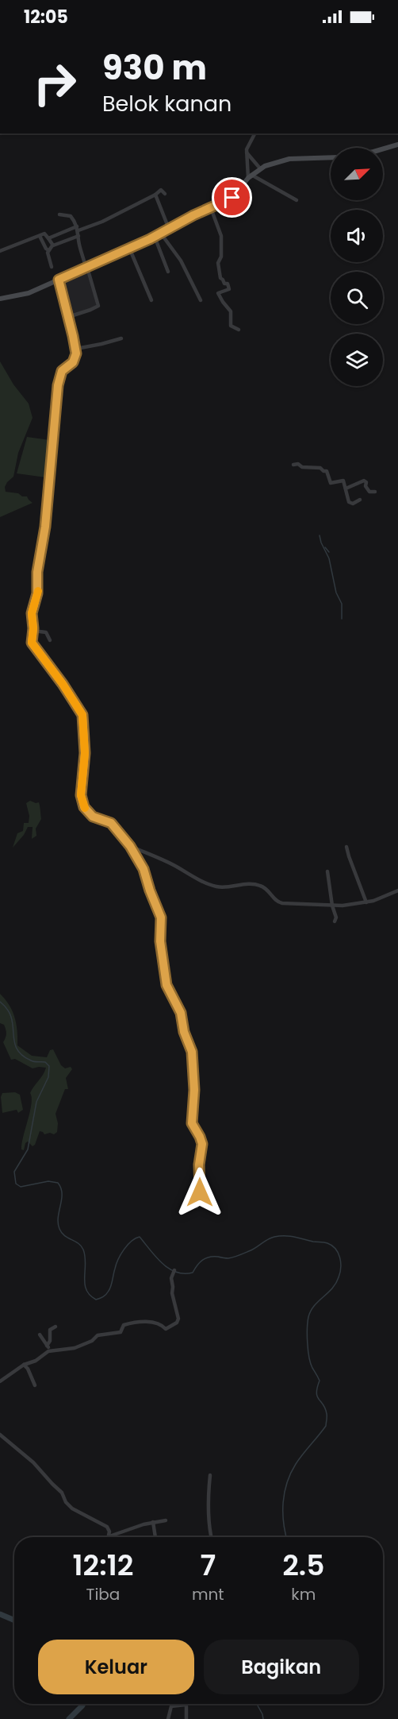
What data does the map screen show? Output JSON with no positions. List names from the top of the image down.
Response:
{
  "north": "top right",
  "page": {
    "status": "12:05",
    "turn": ["930 m", "Belok kanan"],
    "eta": [
      "12:12",
      "Tiba",
      "7",
      "mnt",
      "2.5",
      "km"
    ],
    "buttons": ["Keluar", "Bagikan"]
  }
}
